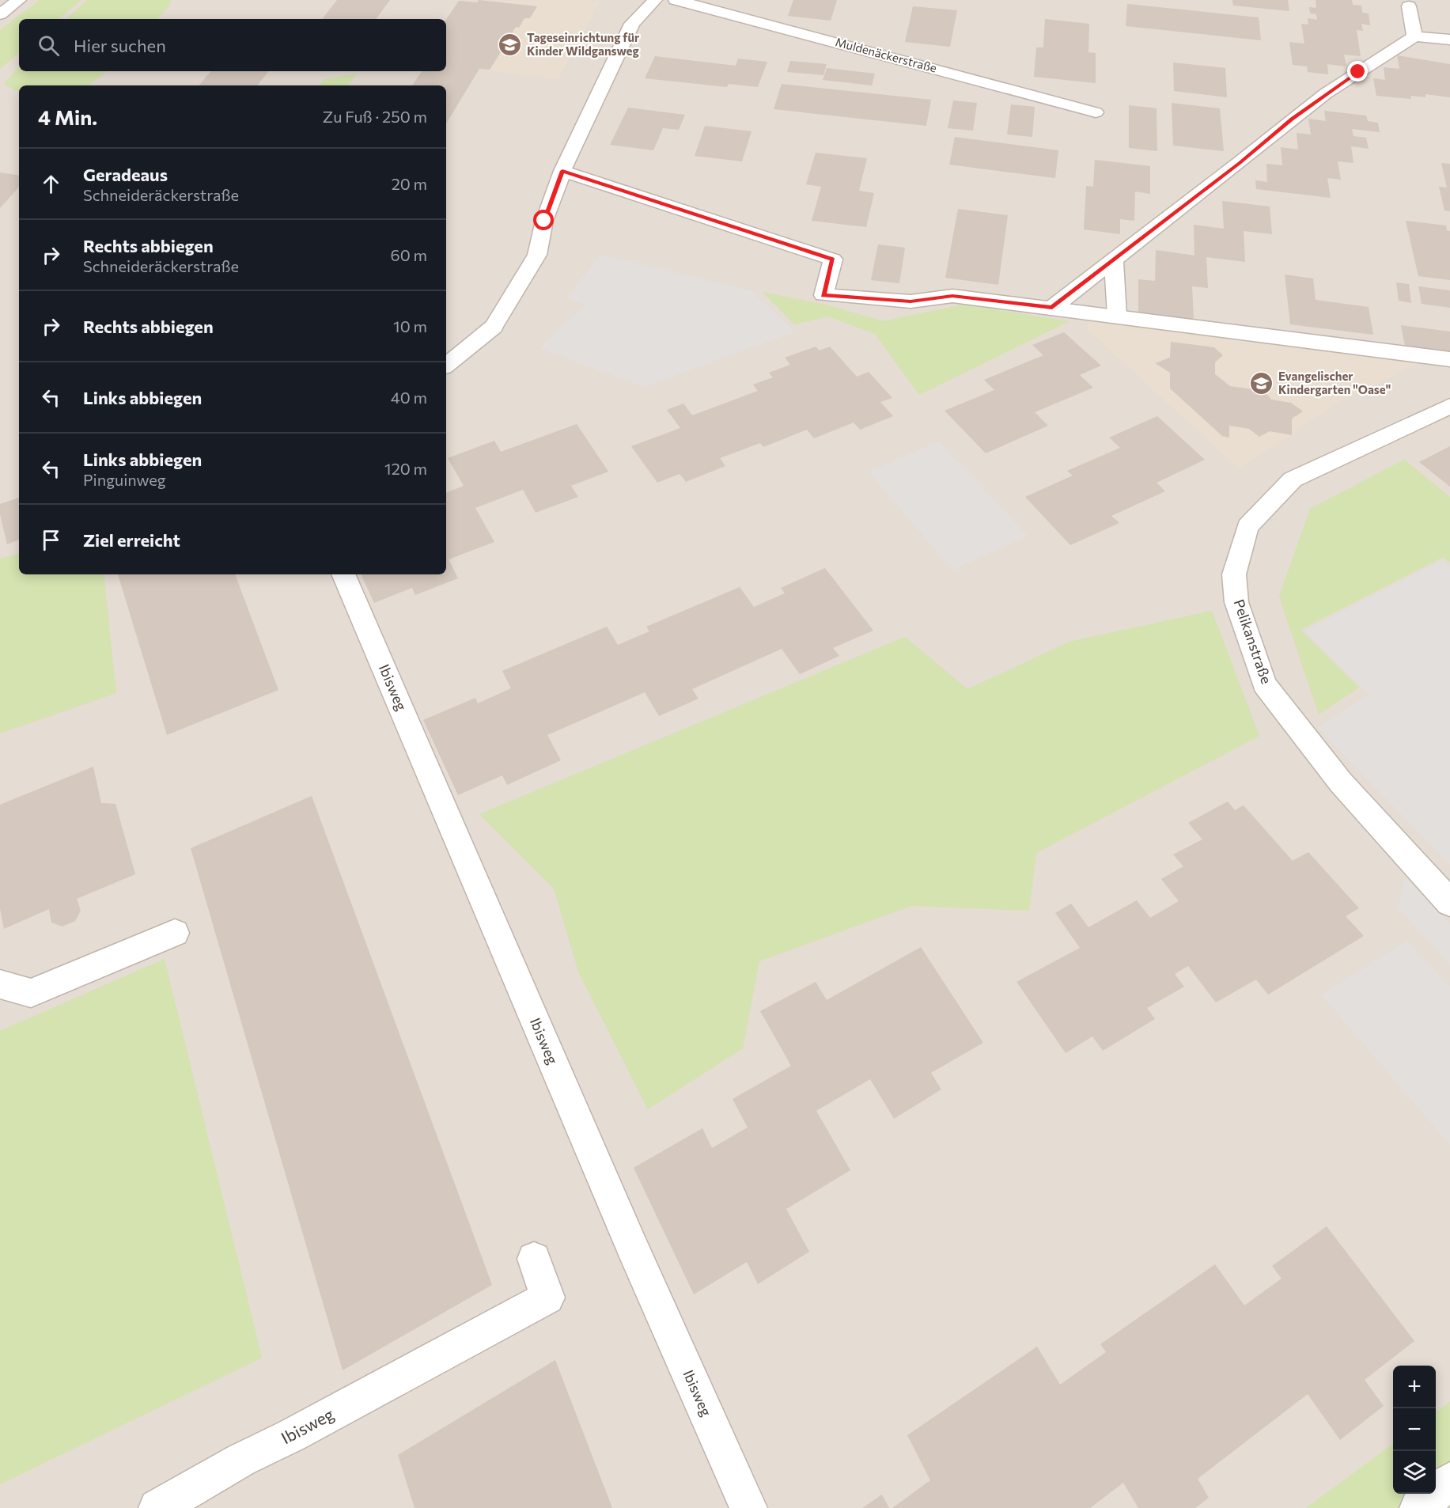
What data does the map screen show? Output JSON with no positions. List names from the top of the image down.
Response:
{
  "streets": {
    "street": ["Muldenäckerstraße", "Pelikanstraße", "Ibisweg"]
  },
  "places": {
    "school or university": ["Tageseinrichtung für Kinder Wildgansweg", "Evangelischer Kindergarten \"Oase\""]
  },
  "page": {
    "search": "Hier suchen",
    "heading": ["4 Min.", "Zu Fuß · 250 m"],
    "list": [
      ["Geradeaus", "Schneideräckerstraße", "20 m"],
      ["Rechts abbiegen", "Schneideräckerstraße", "60 m"],
      ["Rechts abbiegen", "10 m"],
      ["Links abbiegen", "40 m"],
      ["Links abbiegen", "Pinguinweg", "120 m"],
      "Ziel erreicht"
    ],
    "map_buttons": ["+", "−"]
  }
}
